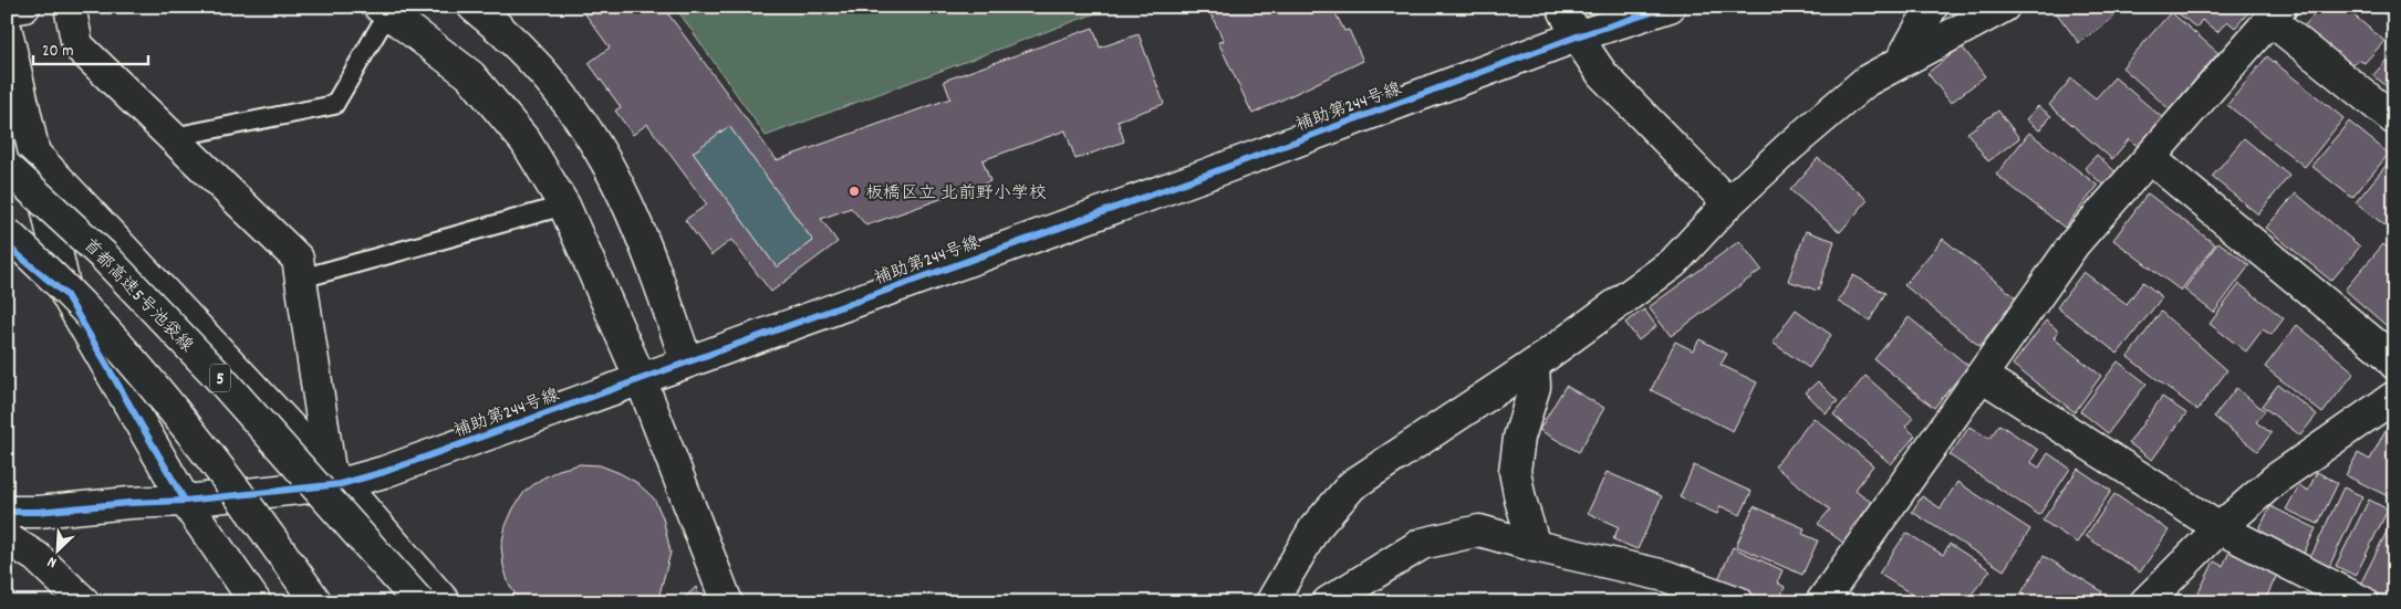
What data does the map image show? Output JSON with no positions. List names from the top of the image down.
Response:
{
  "streets": {
    "main road": ["補助第244号線", "首都高速5号池袋線", "5"]
  },
  "places": ["板橋区立 北前野小学校"],
  "scale_bar": "20 m",
  "north": "bottom left"
}
